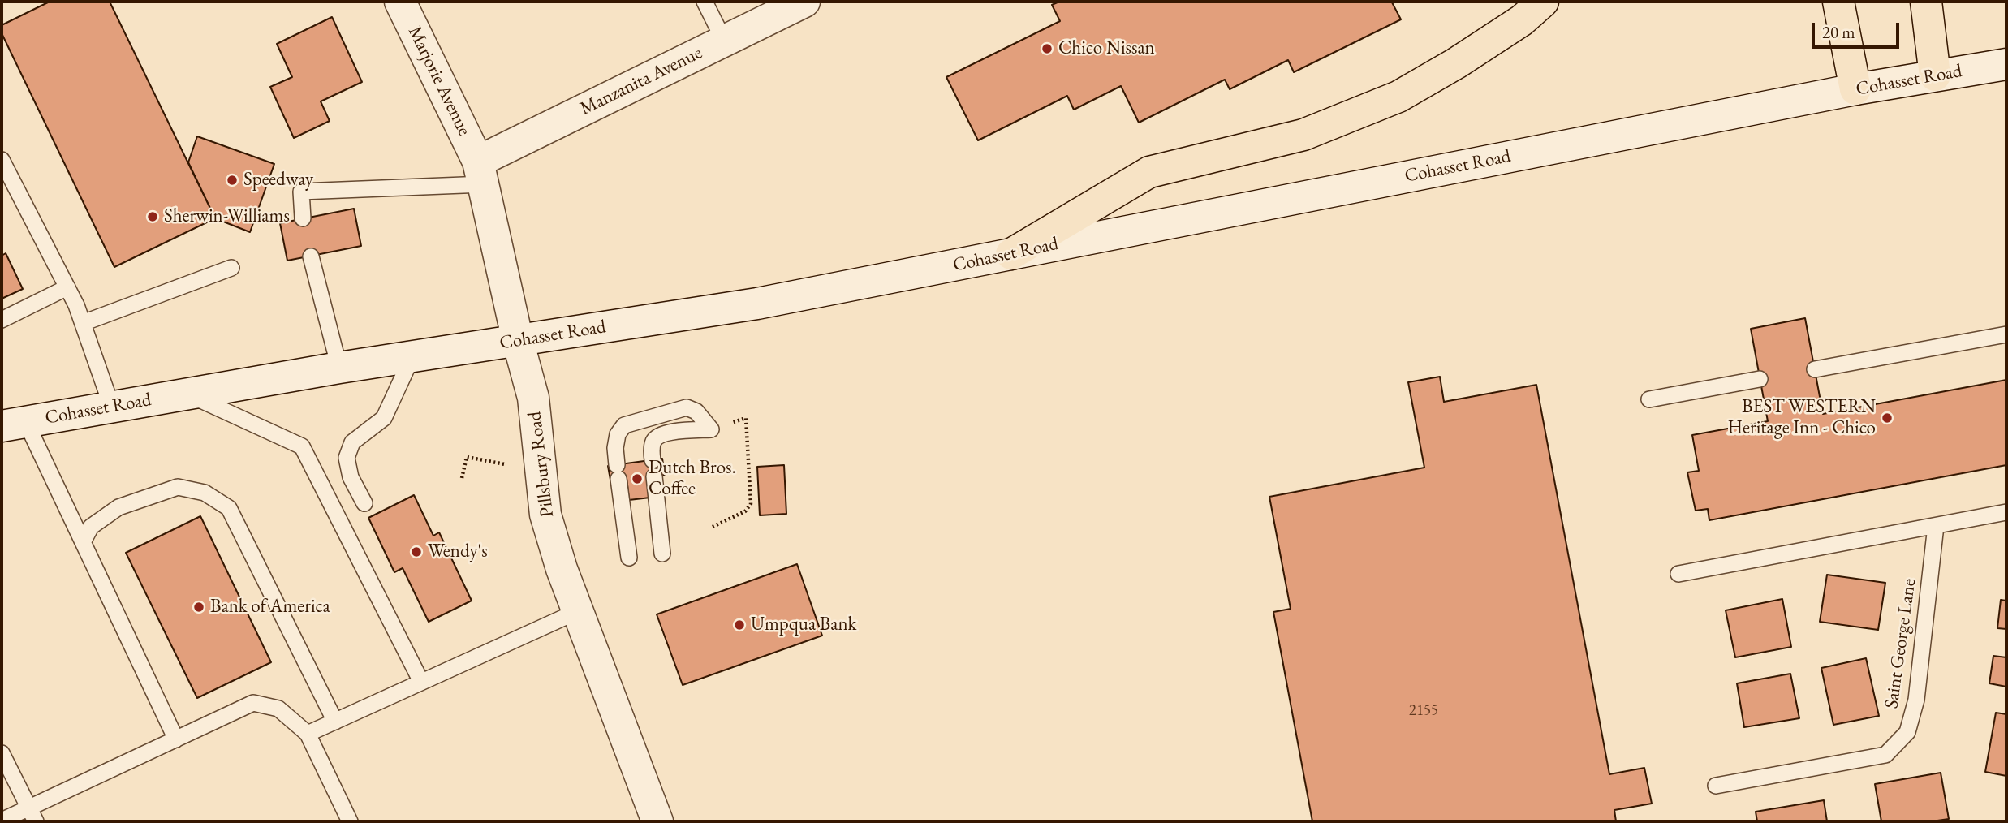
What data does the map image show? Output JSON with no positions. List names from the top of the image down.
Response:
{
  "streets": {
    "main road": [
      "Cohasset Road",
      "Marjorie Avenue",
      "Manzanita Avenue",
      "Pillsbury Road"
    ],
    "lane": ["Saint George Lane"]
  },
  "crossings": [
    ["Cohasset Road", "Pillsbury Road"],
    ["Marjorie Avenue", "Manzanita Avenue"],
    ["Marjorie Avenue", "Pillsbury Road"],
    ["Manzanita Avenue", "Pillsbury Road"]
  ],
  "places": [
    "Chico Nissan",
    "Speedway",
    "Sherwin-Williams",
    "BEST WESTERN Heritage Inn - Chico",
    "Dutch Bros. Coffee",
    "Wendy's",
    "Bank of America",
    "Umpqua Bank"
  ],
  "house_numbers": ["2155"],
  "scale_bar": "20 m"
}
